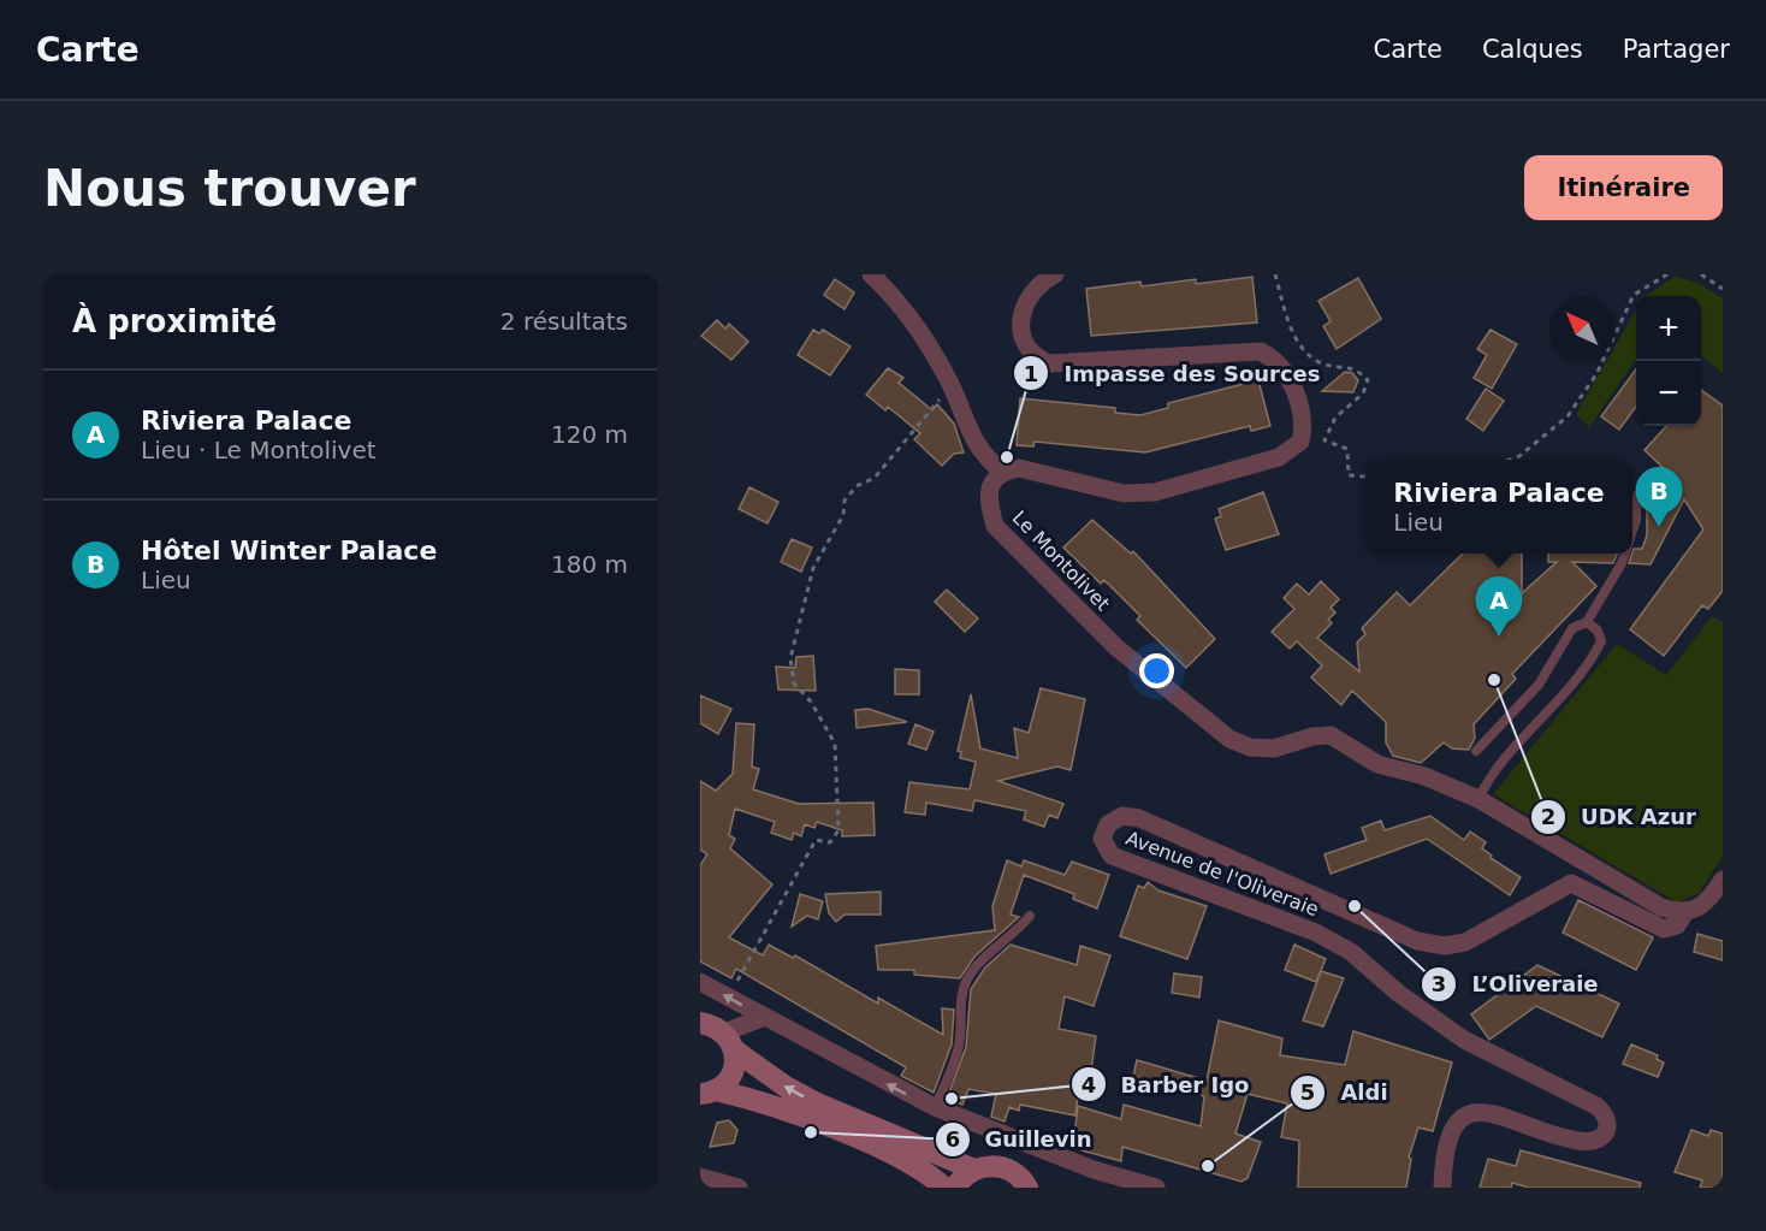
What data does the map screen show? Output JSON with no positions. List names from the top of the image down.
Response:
{
  "streets": {
    "street": ["Le Montolivet", "Avenue de l'Oliveraie"]
  },
  "crossings": [
    ["Le Montolivet", "Avenue de l'Oliveraie"]
  ],
  "places": [
    "Impasse des Sources",
    "UDK Azur",
    "L’Oliveraie",
    "Barber Igo",
    "Guillevin",
    "Aldi"
  ],
  "north": "top left",
  "page": {
    "header": "Carte",
    "nav": ["Carte", "Calques", "Partager"],
    "buttons": "Itinéraire",
    "title": "Nous trouver",
    "heading": ["À proximité", "2 résultats"],
    "map_buttons": ["+", "−"],
    "list": [
      {
        "mark": "A",
        "name": "Riviera Palace",
        "note": "Lieu · Le Montolivet",
        "value": "120 m"
      },
      {
        "mark": "B",
        "name": "Hôtel Winter Palace",
        "note": "Lieu",
        "value": "180 m"
      }
    ],
    "popup": ["Riviera Palace", "Lieu"],
    "pins": ["B", "A"]
  }
}
